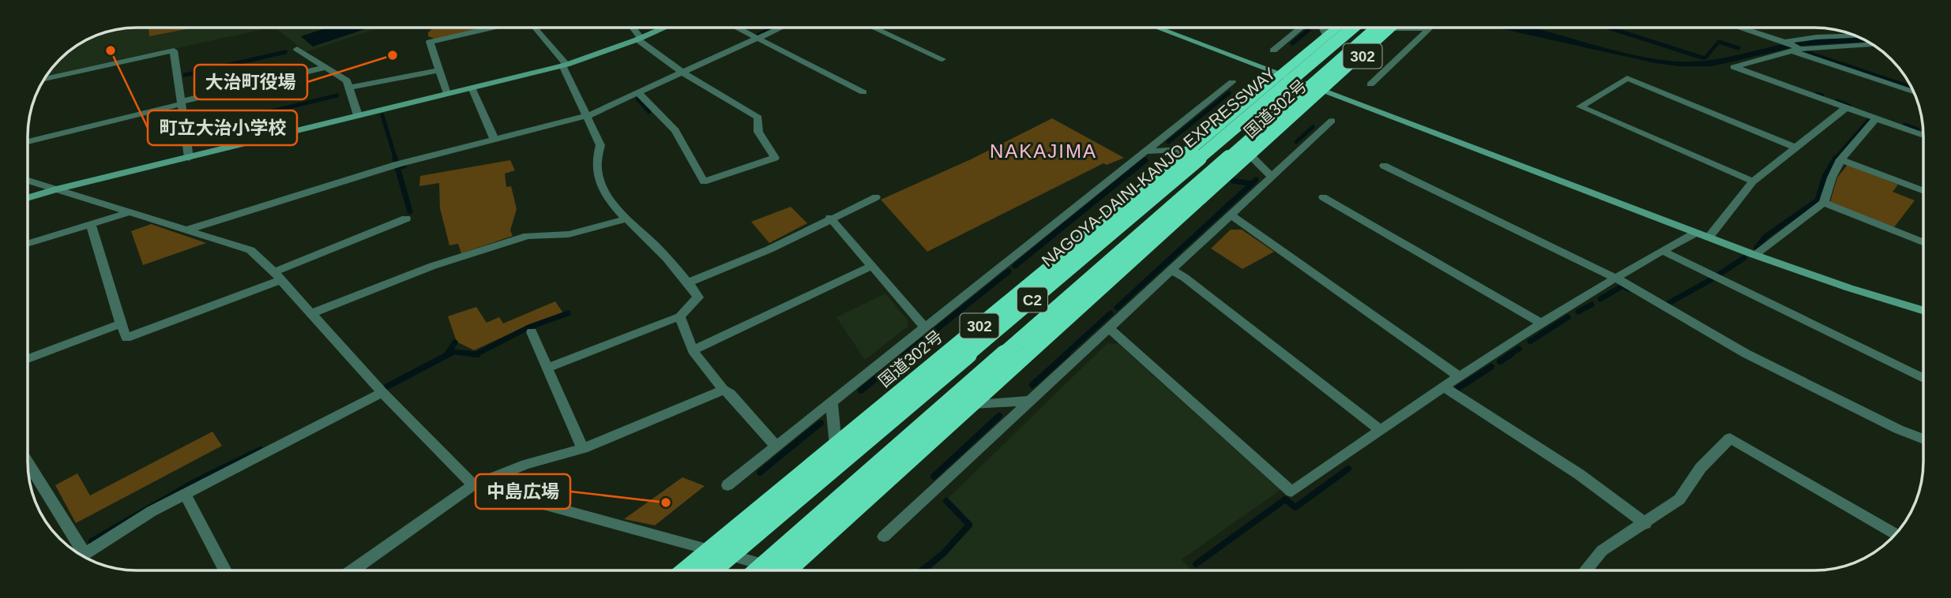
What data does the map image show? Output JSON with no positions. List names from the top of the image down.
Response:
{
  "streets": {
    "highway": [
      "302",
      "国道302号",
      "NAGOYA-DAINI-KANJO EXPRESSWAY",
      "C2"
    ]
  },
  "districts": ["NAKAJIMA"],
  "places": ["町立大治小学校", "大治町役場", "中島広場"]
}
